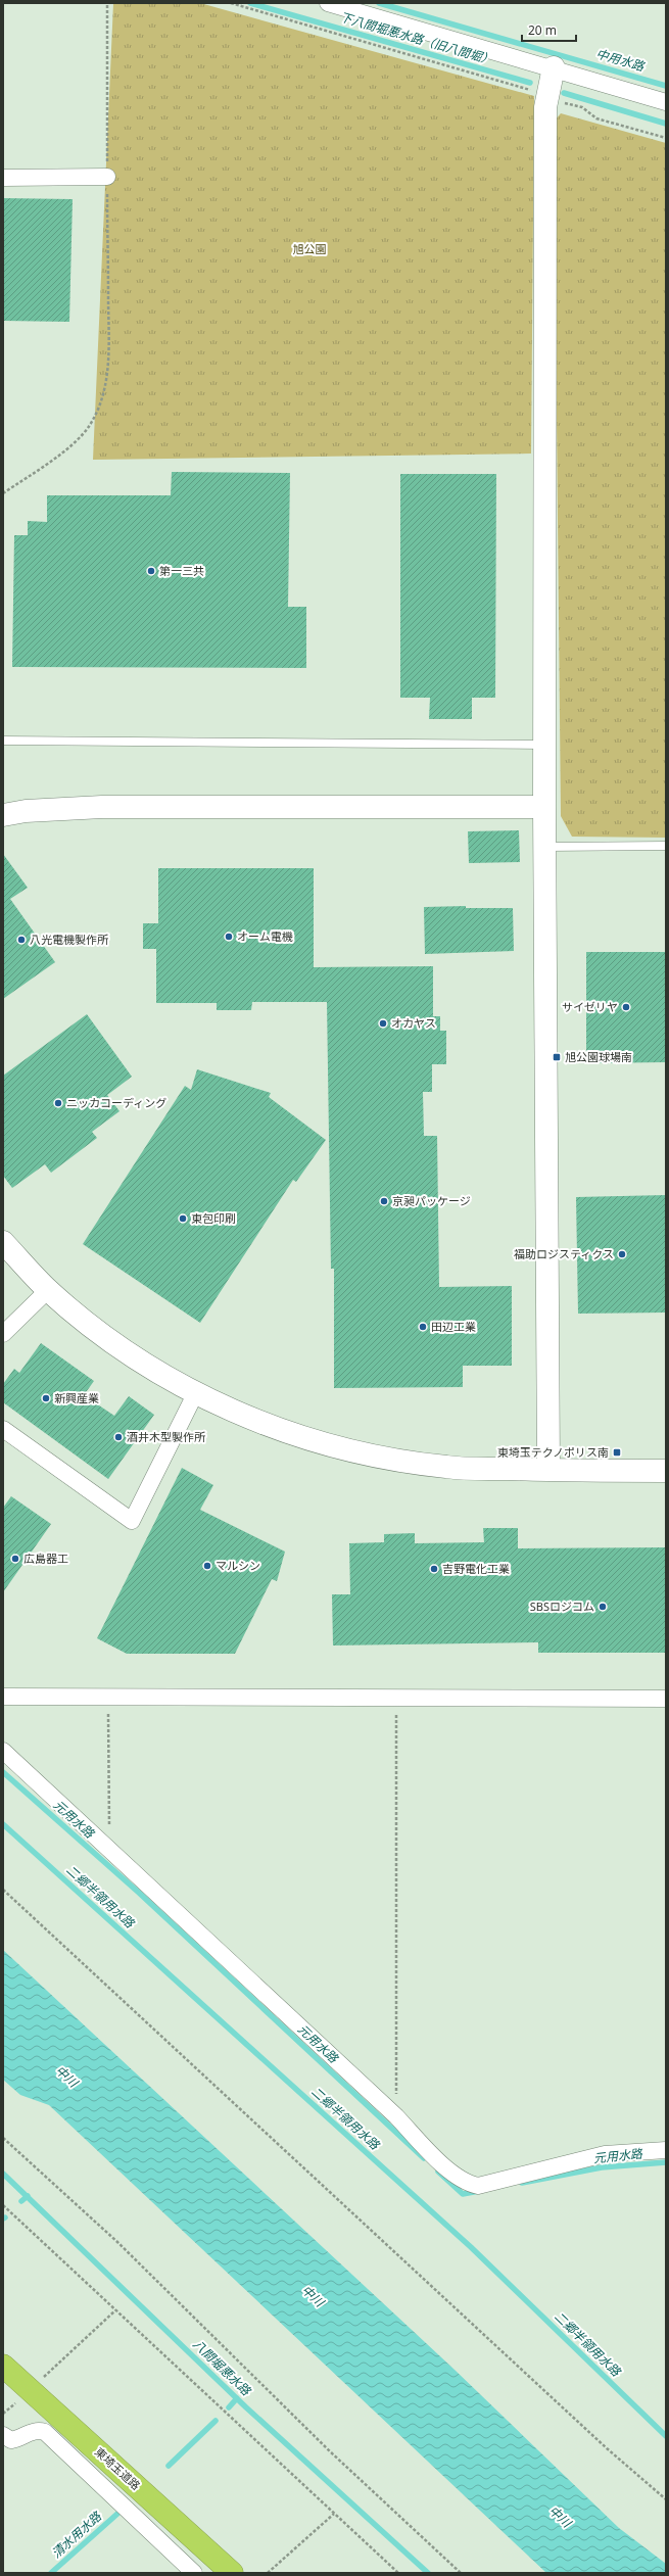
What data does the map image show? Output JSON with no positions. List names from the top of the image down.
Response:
{
  "streets": {
    "highway": ["東埼玉道路"]
  },
  "water": [
    "下八間堀悪水路（旧八間堀）",
    "中用水路",
    "元用水路",
    "二郷半領用水路",
    "中川",
    "八間堀悪水路",
    "清水用水路"
  ],
  "parks": ["旭公園"],
  "places": {
    "other": [
      "第一三共",
      "オーム電機",
      "八光電機製作所",
      "サイゼリヤ",
      "オカヤス",
      "ニッカコーディング",
      "京昶パッケージ",
      "東包印刷",
      "福助ロジスティクス",
      "田辺工業",
      "新興産業",
      "酒井木型製作所",
      "広島器工",
      "マルシン",
      "吉野電化工業",
      "SBSロジコム"
    ],
    "transit": ["旭公園球場南", "東埼玉テクノポリス南"]
  },
  "scale_bar": "20 m"
}
